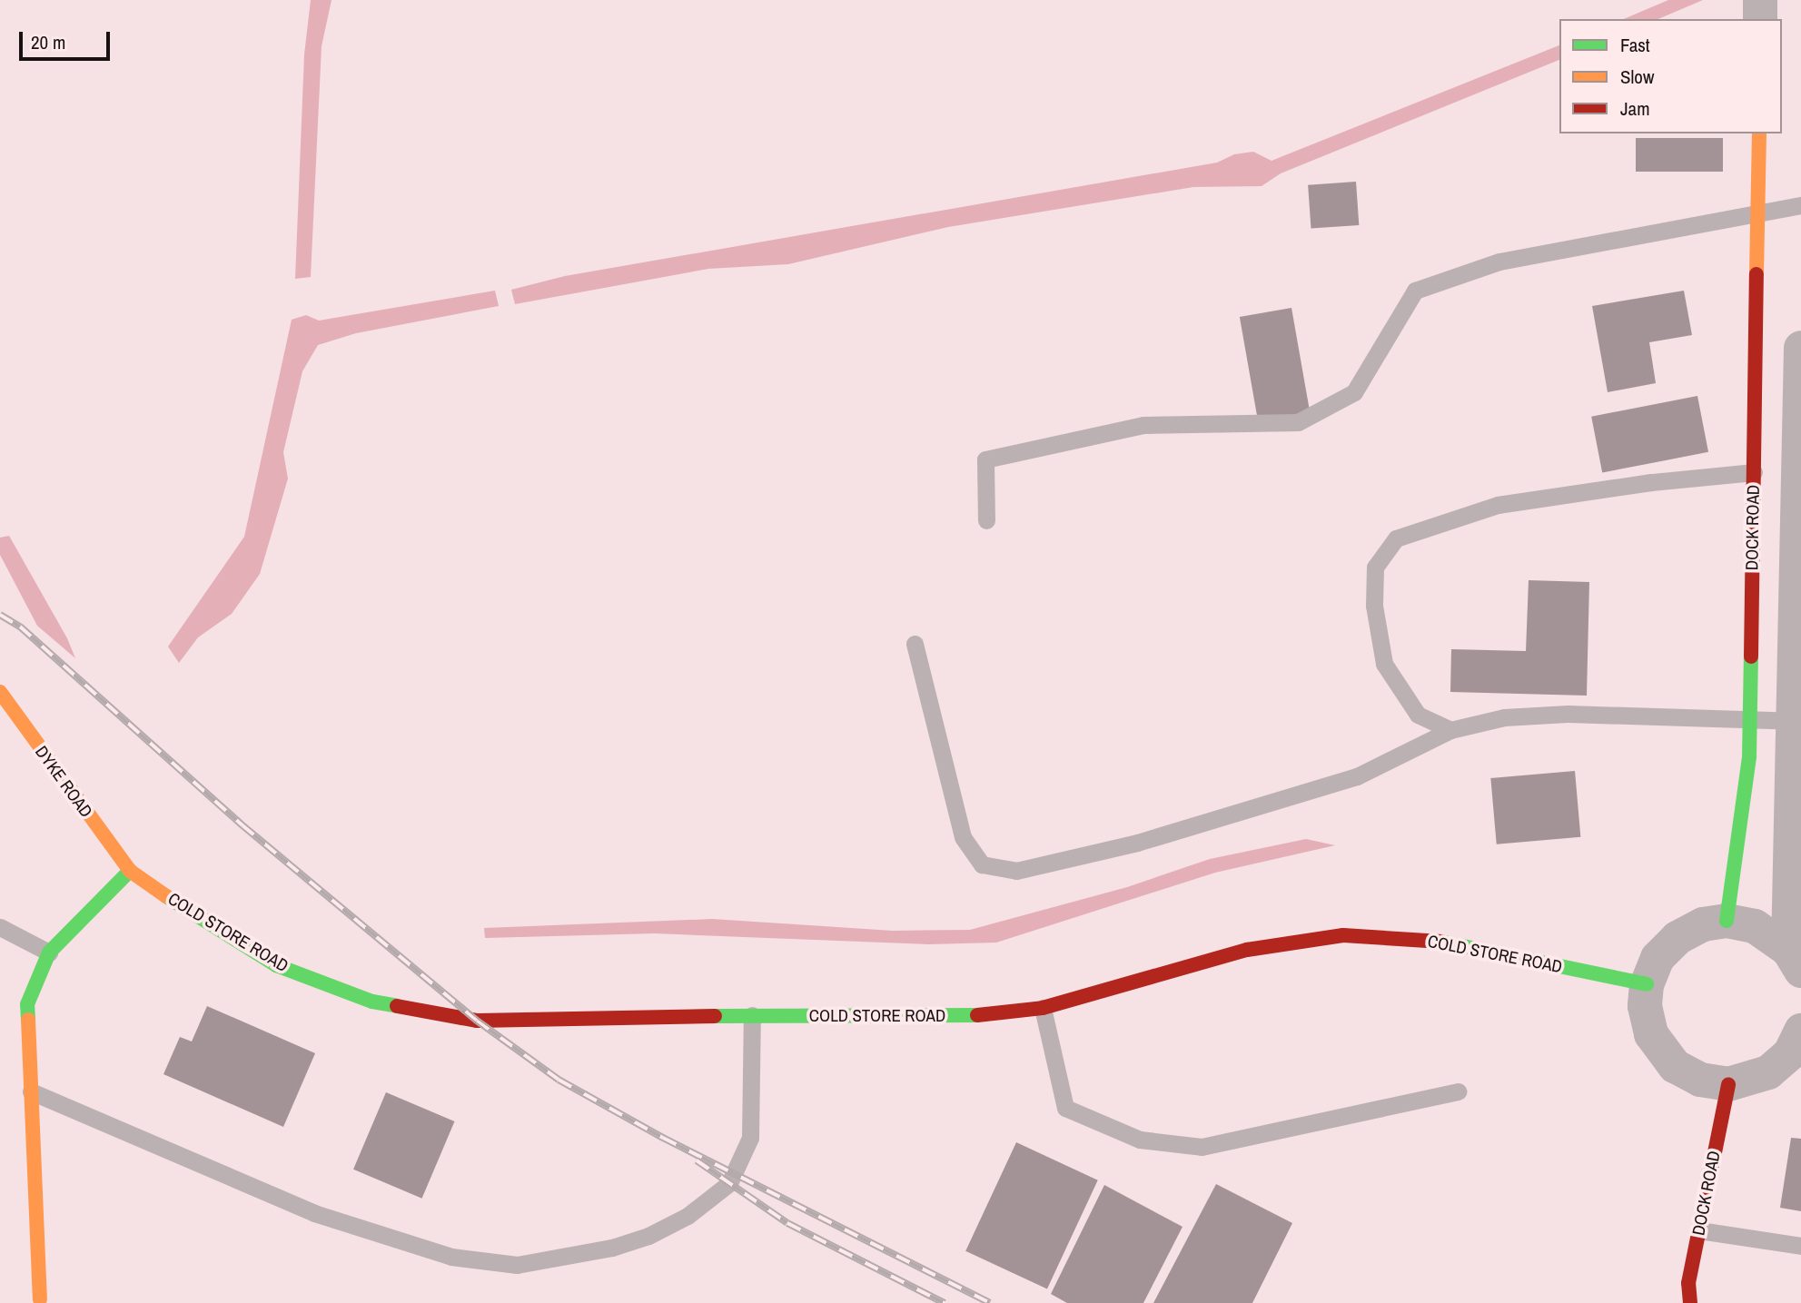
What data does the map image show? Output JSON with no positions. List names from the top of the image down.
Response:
{
  "streets": {
    "street": ["DOCK ROAD", "DYKE ROAD", "COLD STORE ROAD"]
  },
  "crossings": [
    ["DYKE ROAD", "COLD STORE ROAD"]
  ],
  "legend": ["Fast", "Slow", "Jam"],
  "scale_bar": "20 m"
}
